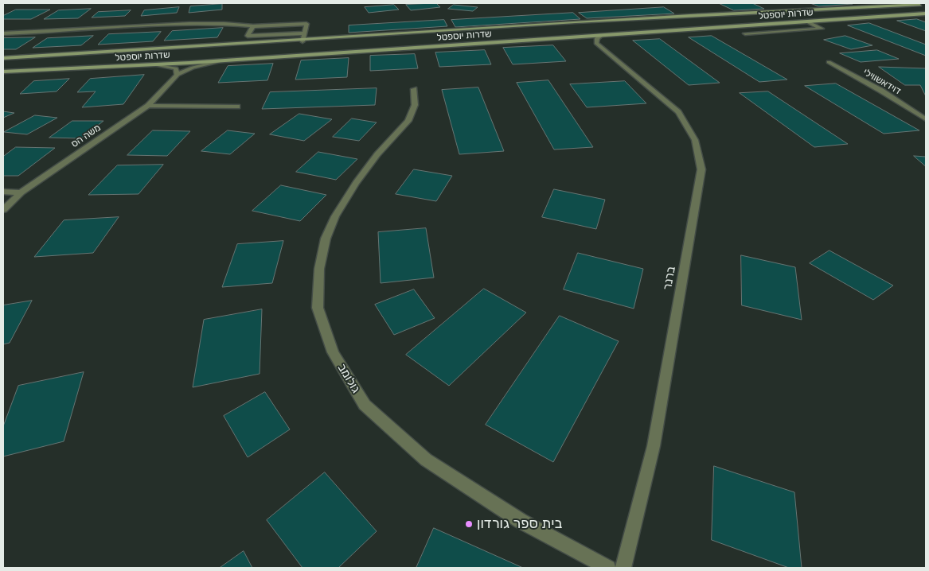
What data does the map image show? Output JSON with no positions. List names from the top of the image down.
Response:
{
  "streets": {
    "street": [
      "שדרות יוספטל",
      "דוידאשווילי",
      "משה הס",
      "ברנר",
      "גולומב"
    ]
  },
  "crossings": [
    ["שדרות יוספטל", "משה הס"],
    ["שדרות יוספטל", "ברנר"]
  ],
  "places": ["בית ספר גורדון"]
}
